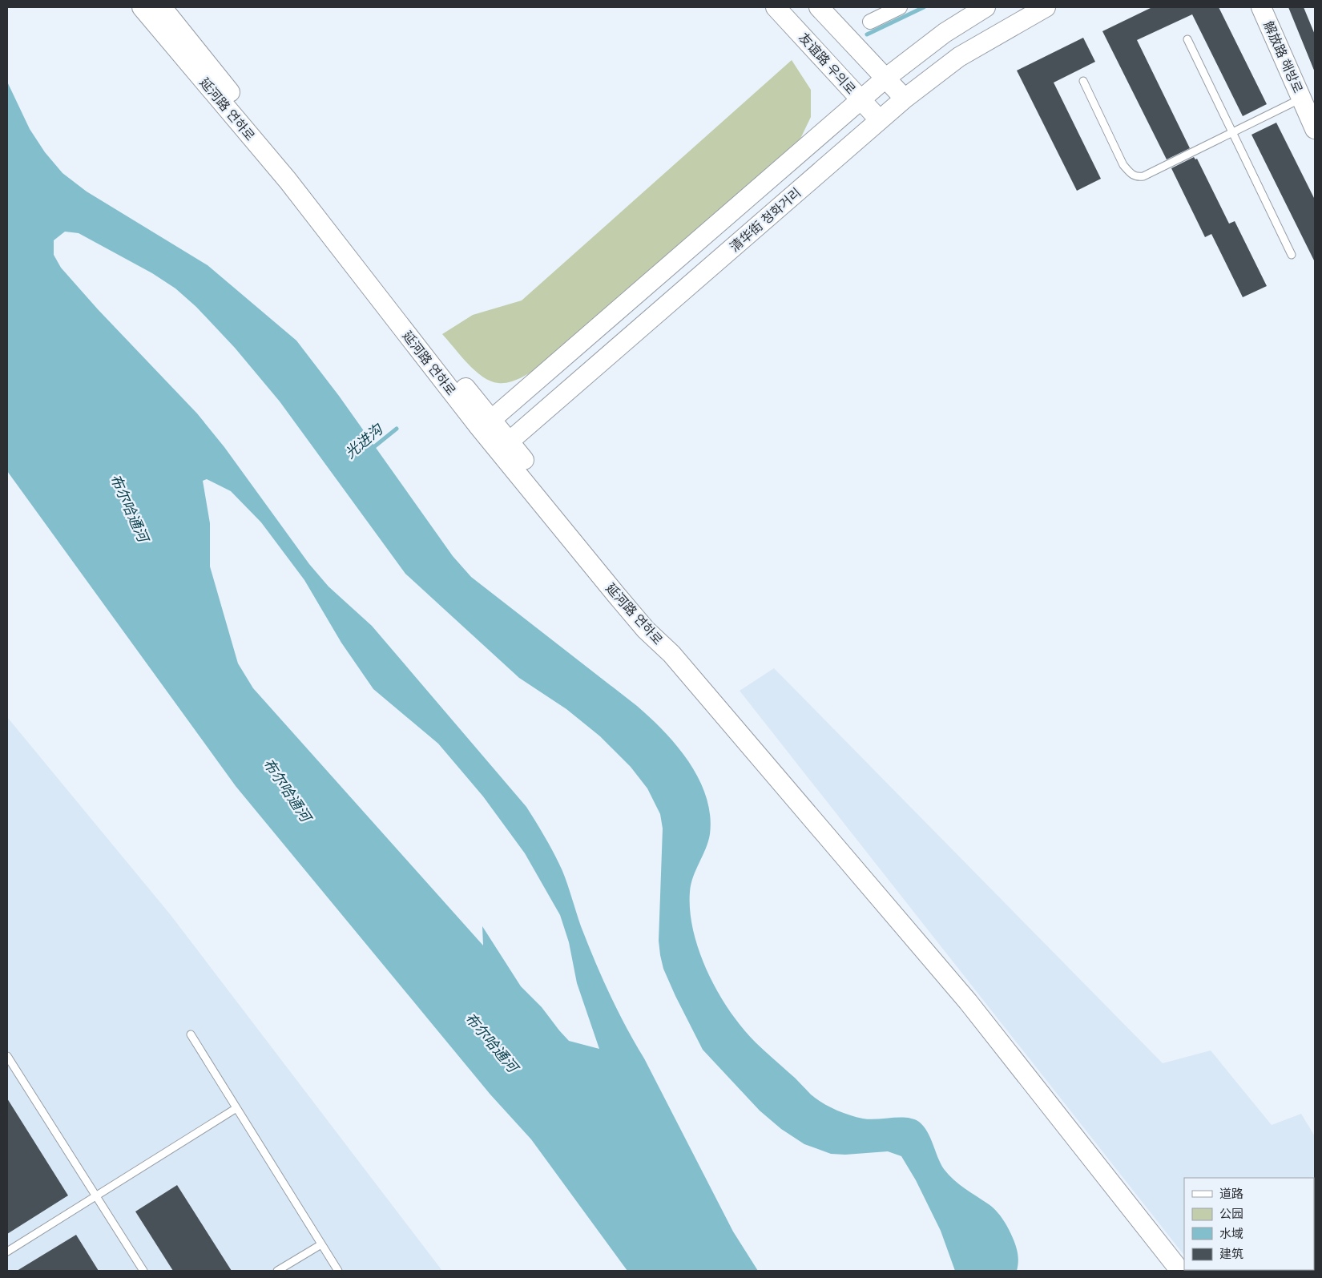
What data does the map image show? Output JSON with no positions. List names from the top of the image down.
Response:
{
  "streets": {
    "main road": [
      "解放路 해방로",
      "友谊路 우의로",
      "延河路 연하로",
      "清华街 청화거리"
    ]
  },
  "crossings": [
    ["友谊路 우의로", "清华街 청화거리"],
    ["延河路 연하로", "清华街 청화거리"]
  ],
  "water": ["光进沟", "布尔哈通河"],
  "legend": [
    "道路",
    "公园",
    "水域",
    "建筑"
  ]
}
